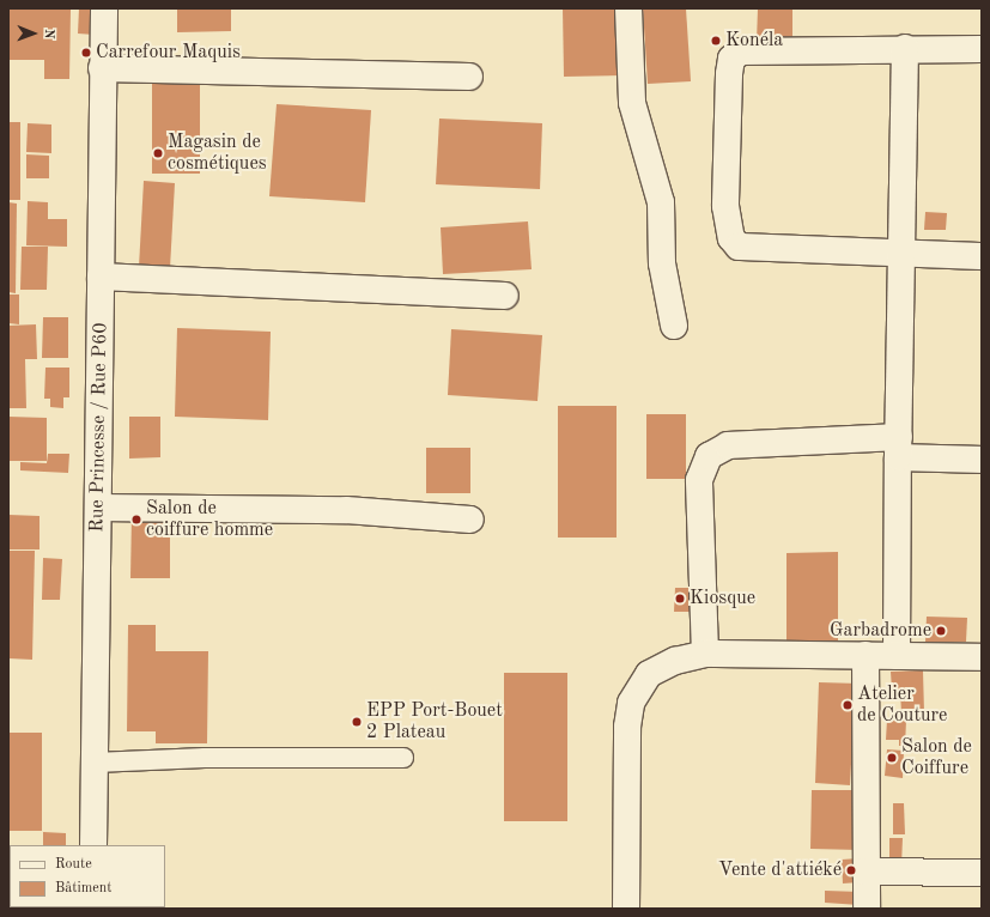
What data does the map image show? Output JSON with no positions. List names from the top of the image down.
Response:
{
  "streets": {
    "street": ["Rue Princesse / Rue P60"]
  },
  "places": [
    "Konéla",
    "Carrefour Maquis",
    "Magasin de cosmétiques",
    "Salon de coiffure homme",
    "Kiosque",
    "Garbadrome",
    "Atelier de Couture",
    "EPP Port-Bouet 2 Plateau",
    "Salon de Coiffure",
    "Vente d'attiéké"
  ],
  "legend": ["Route", "Bâtiment"],
  "north": "right"
}
